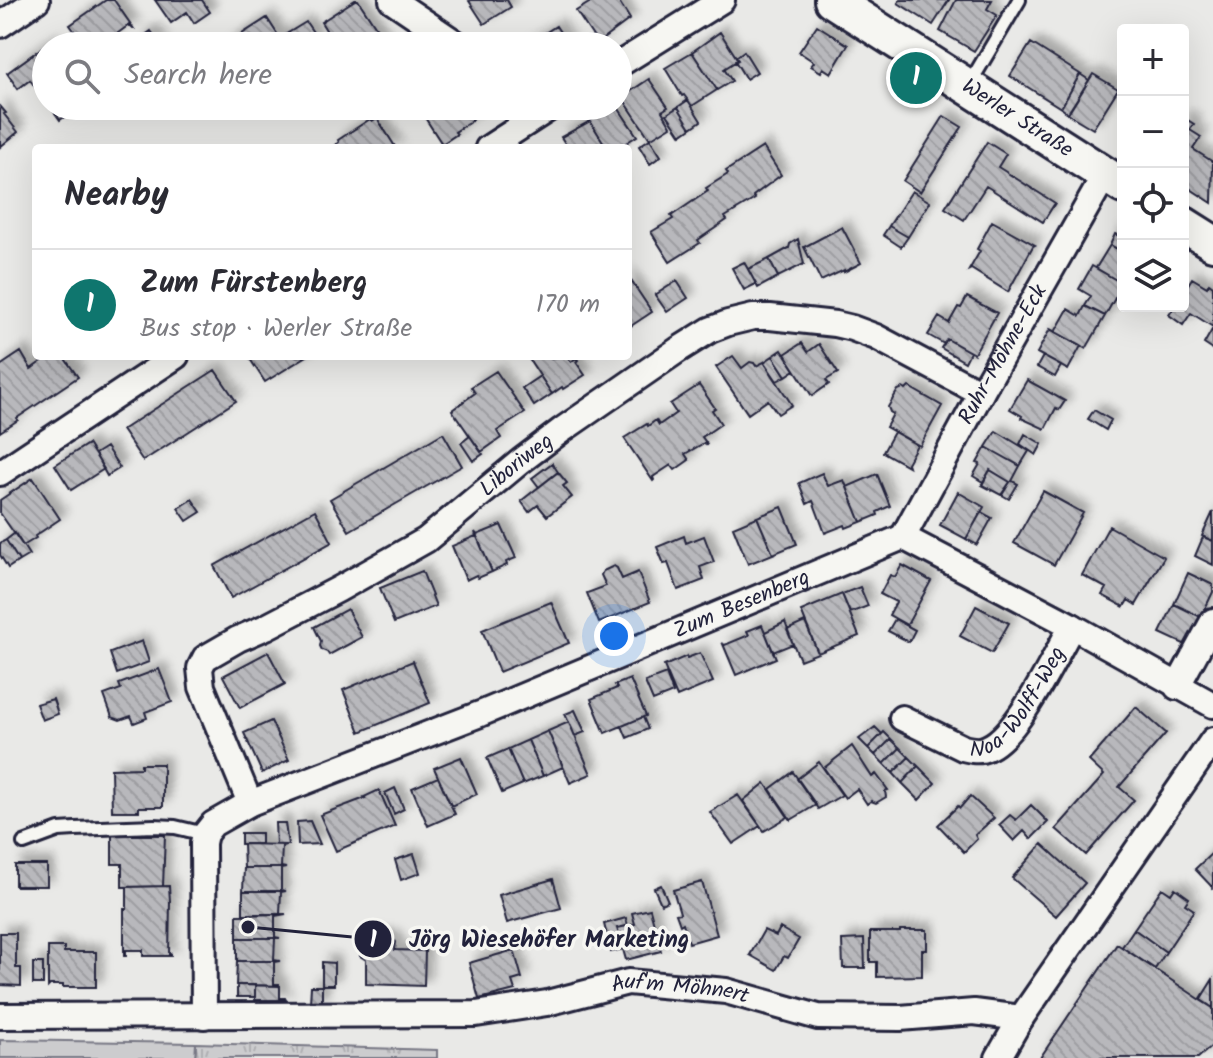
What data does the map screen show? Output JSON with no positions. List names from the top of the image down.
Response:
{
  "streets": {
    "main road": ["Werler Straße"],
    "street": [
      "Ruhr-Möhne-Eck",
      "Liboriweg",
      "Zum Besenberg",
      "Noa-Wolff-Weg",
      "Auf'm Möhnert"
    ]
  },
  "crossings": [
    ["Werler Straße", "Ruhr-Möhne-Eck"],
    ["Ruhr-Möhne-Eck", "Liboriweg"],
    ["Ruhr-Möhne-Eck", "Zum Besenberg"],
    ["Liboriweg", "Zum Besenberg"]
  ],
  "places": ["Jörg Wiesehöfer Marketing"],
  "page": {
    "map_buttons": ["+", "−"],
    "search": "Search here",
    "pins": "1",
    "heading": "Nearby",
    "list": [
      {
        "mark": "1",
        "name": "Zum Fürstenberg",
        "note": "Bus stop · Werler Straße",
        "value": "170 m"
      }
    ]
  }
}
